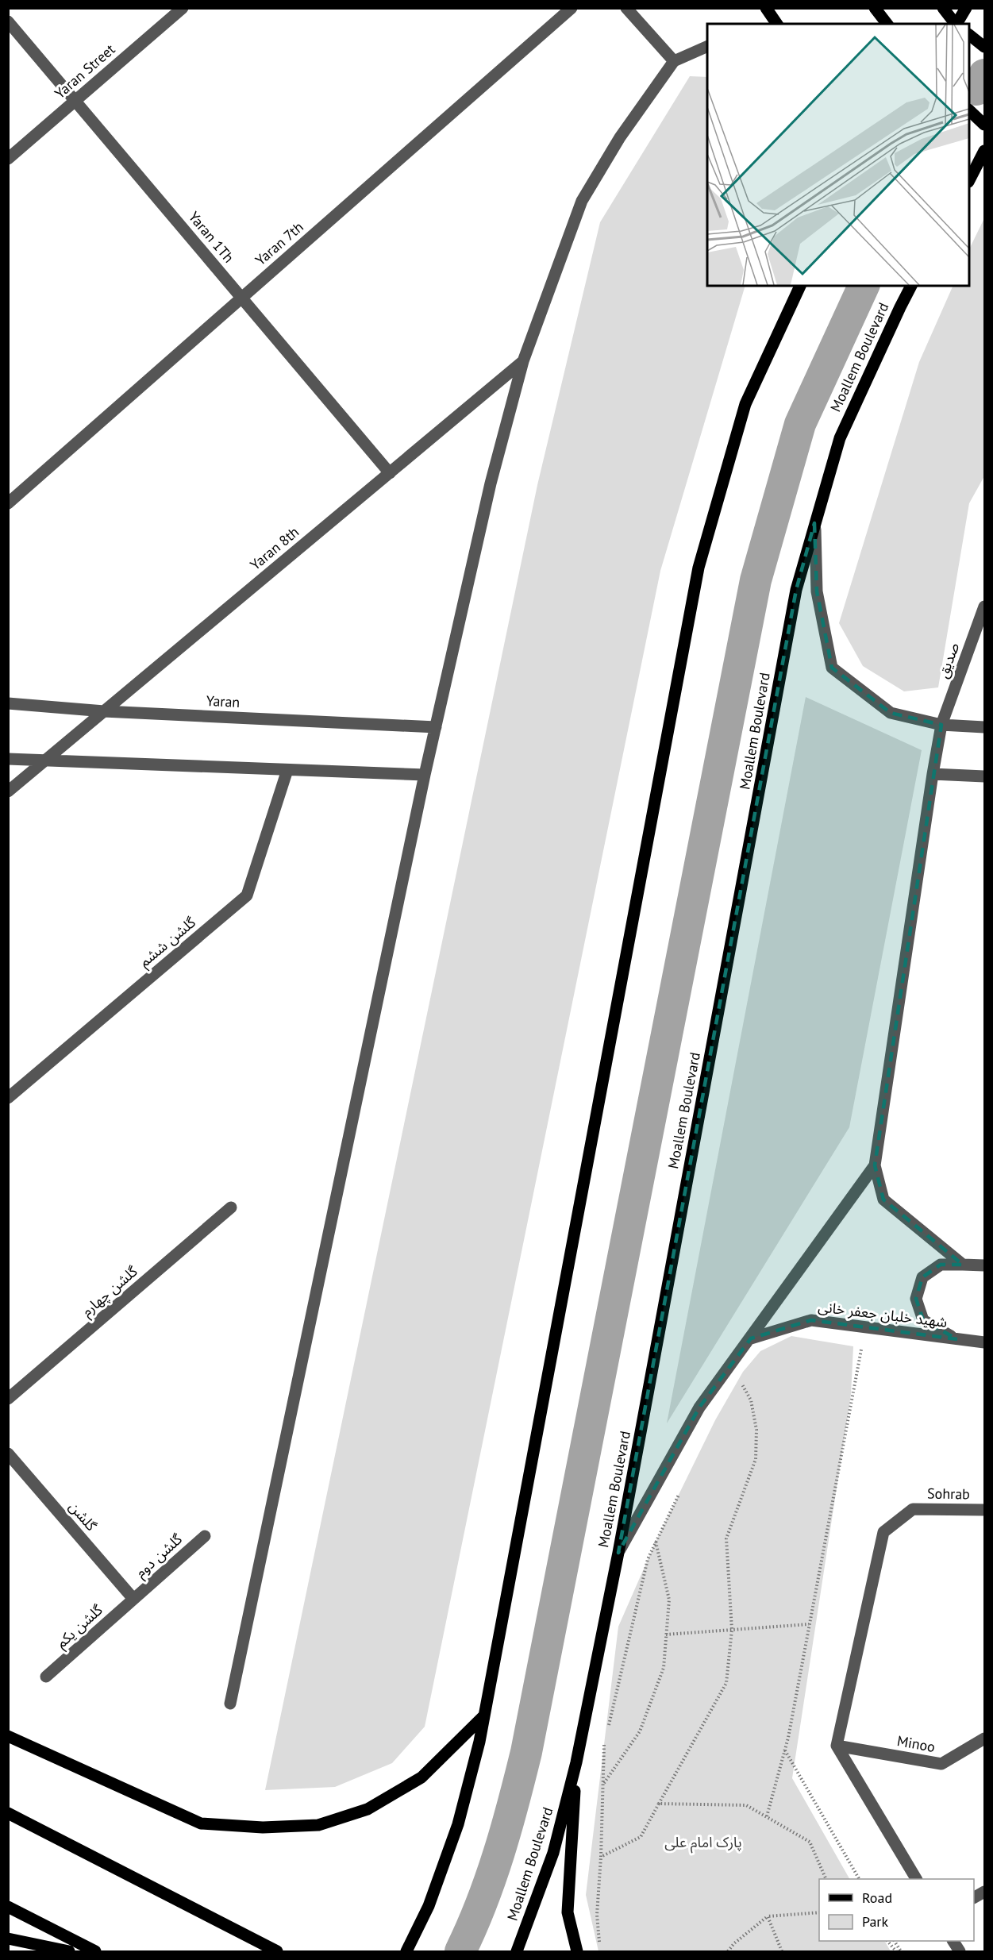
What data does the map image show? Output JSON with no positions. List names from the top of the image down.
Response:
{
  "streets": {
    "main road": ["Moallem Boulevard"],
    "street": [
      "Yaran Street",
      "Yaran 1Th",
      "Yaran 7th",
      "Yaran 8th",
      "صدیق",
      "Yaran",
      "گلشن ششم",
      "گلشن چهارم",
      "شهید خلبان جعفر خانی",
      "Sohrab",
      "گلشن",
      "گلشن دوم",
      "گلشن یکم",
      "Minoo"
    ]
  },
  "crossings": [
    ["Yaran Street", "Yaran 1Th"],
    ["Yaran 1Th", "Yaran 7th"],
    ["Yaran 1Th", "Yaran 8th"],
    ["Yaran 8th", "Yaran"],
    ["Sohrab", "Minoo"],
    ["گلشن", "گلشن دوم"],
    ["گلشن", "گلشن یکم"],
    ["گلشن دوم", "گلشن یکم"]
  ],
  "parks": ["پارک امام علی"],
  "legend": ["Road", "Park"]
}
